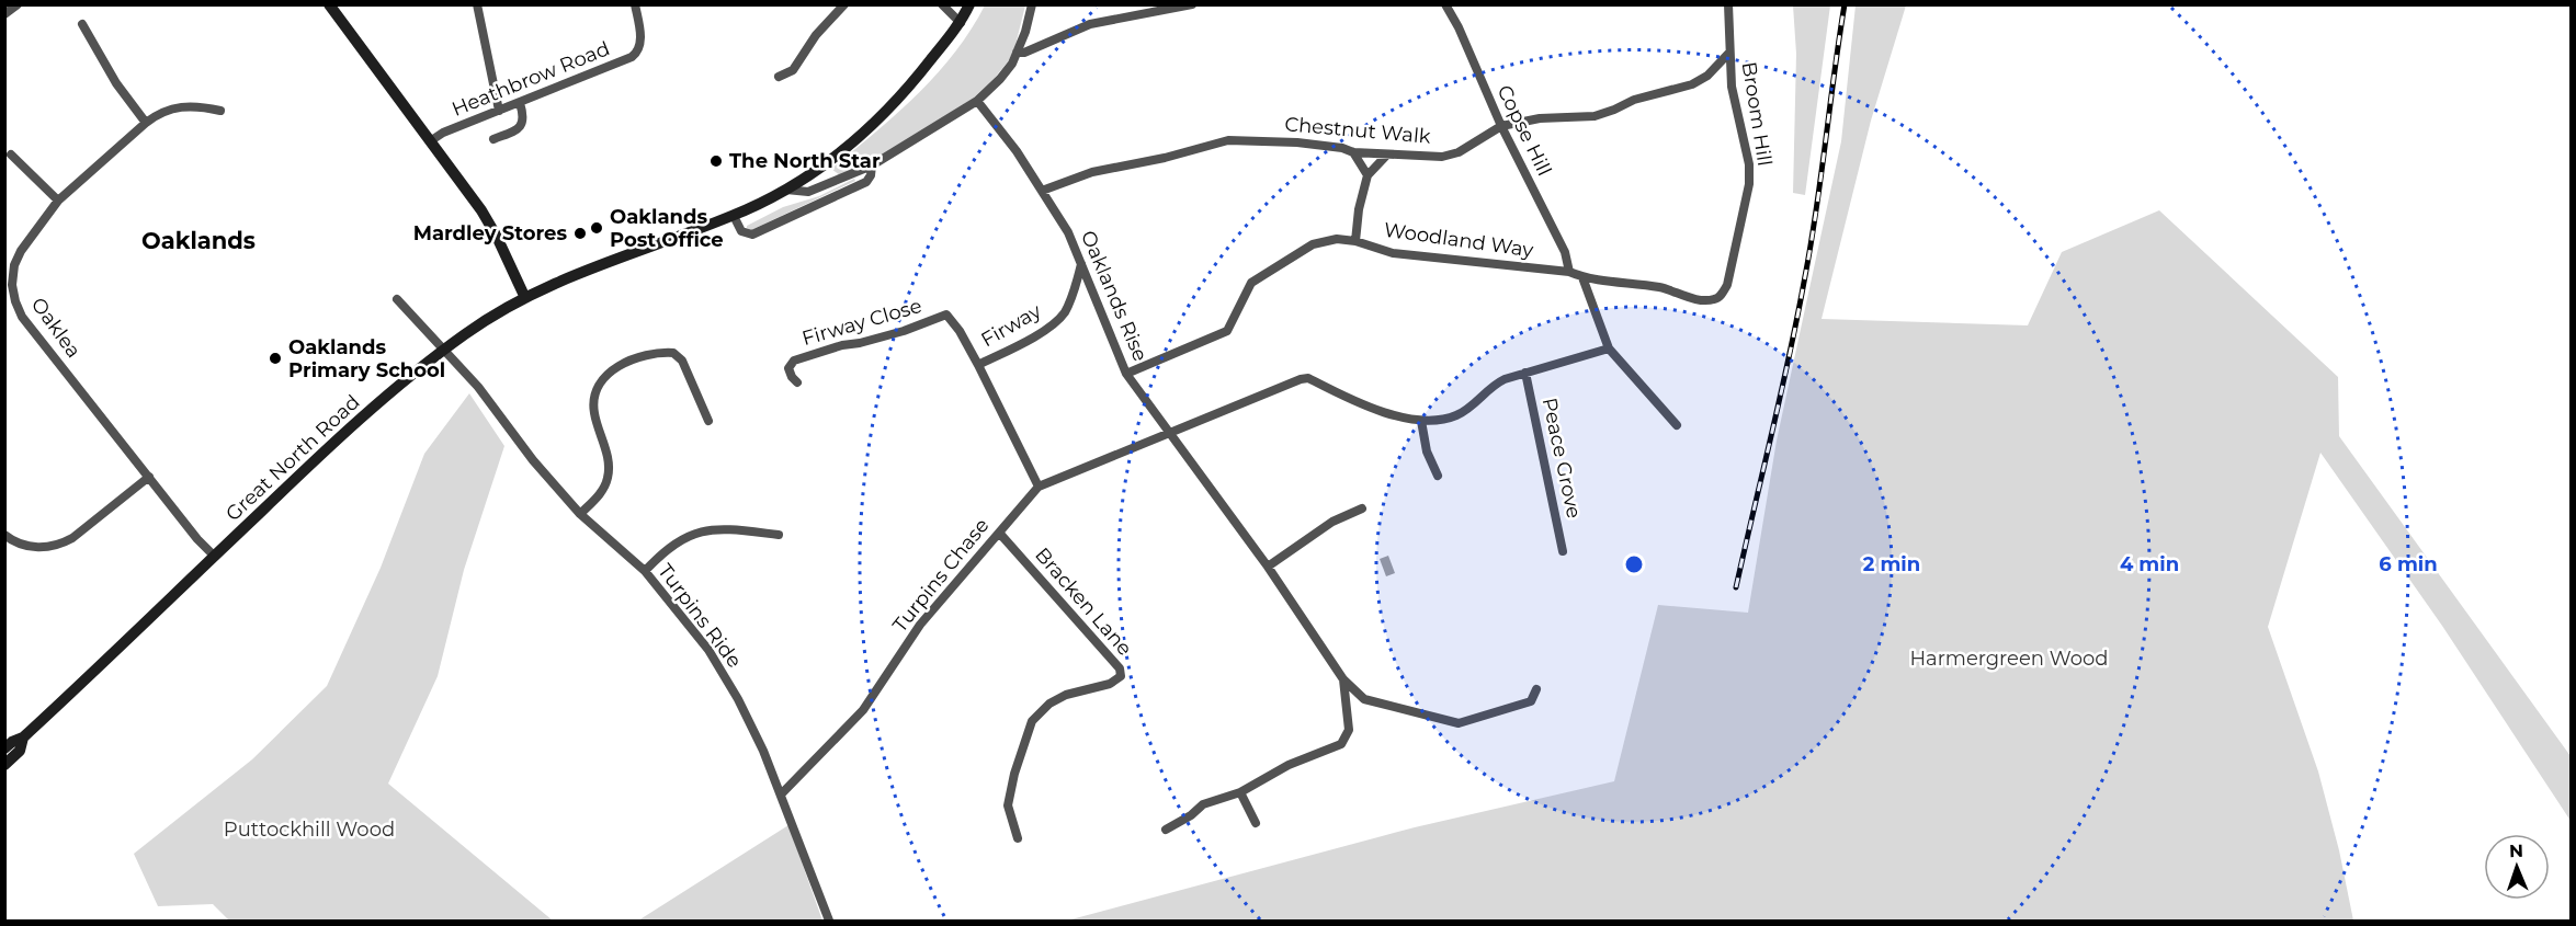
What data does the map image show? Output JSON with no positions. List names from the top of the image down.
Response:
{
  "streets": {
    "main road": ["Great North Road"],
    "street": [
      "Heathbrow Road",
      "Broom Hill",
      "Chestnut Walk",
      "Copse Hill",
      "Woodland Way",
      "Oaklands Rise",
      "Firway Close",
      "Firway",
      "Oaklea",
      "Peace Grove",
      "Turpins Chase",
      "Bracken Lane",
      "Turpins Ride"
    ]
  },
  "crossings": [
    ["Broom Hill", "Chestnut Walk"],
    ["Broom Hill", "Woodland Way"],
    ["Chestnut Walk", "Copse Hill"],
    ["Chestnut Walk", "Oaklands Rise"],
    ["Copse Hill", "Woodland Way"],
    ["Woodland Way", "Oaklands Rise"],
    ["Oaklands Rise", "Firway"],
    ["Oaklands Rise", "Turpins Chase"],
    ["Firway Close", "Firway"],
    ["Firway", "Turpins Chase"],
    ["Oaklea", "Great North Road"],
    ["Great North Road", "Turpins Ride"],
    ["Turpins Chase", "Bracken Lane"],
    ["Turpins Chase", "Turpins Ride"]
  ],
  "districts": ["Oaklands"],
  "parks": ["Harmergreen Wood", "Puttockhill Wood"],
  "places": [
    "The North Star",
    "Oaklands Post Office",
    "Mardley Stores",
    "Oaklands Primary School"
  ],
  "north": "top",
  "rings": ["2 min", "4 min", "6 min"]
}
